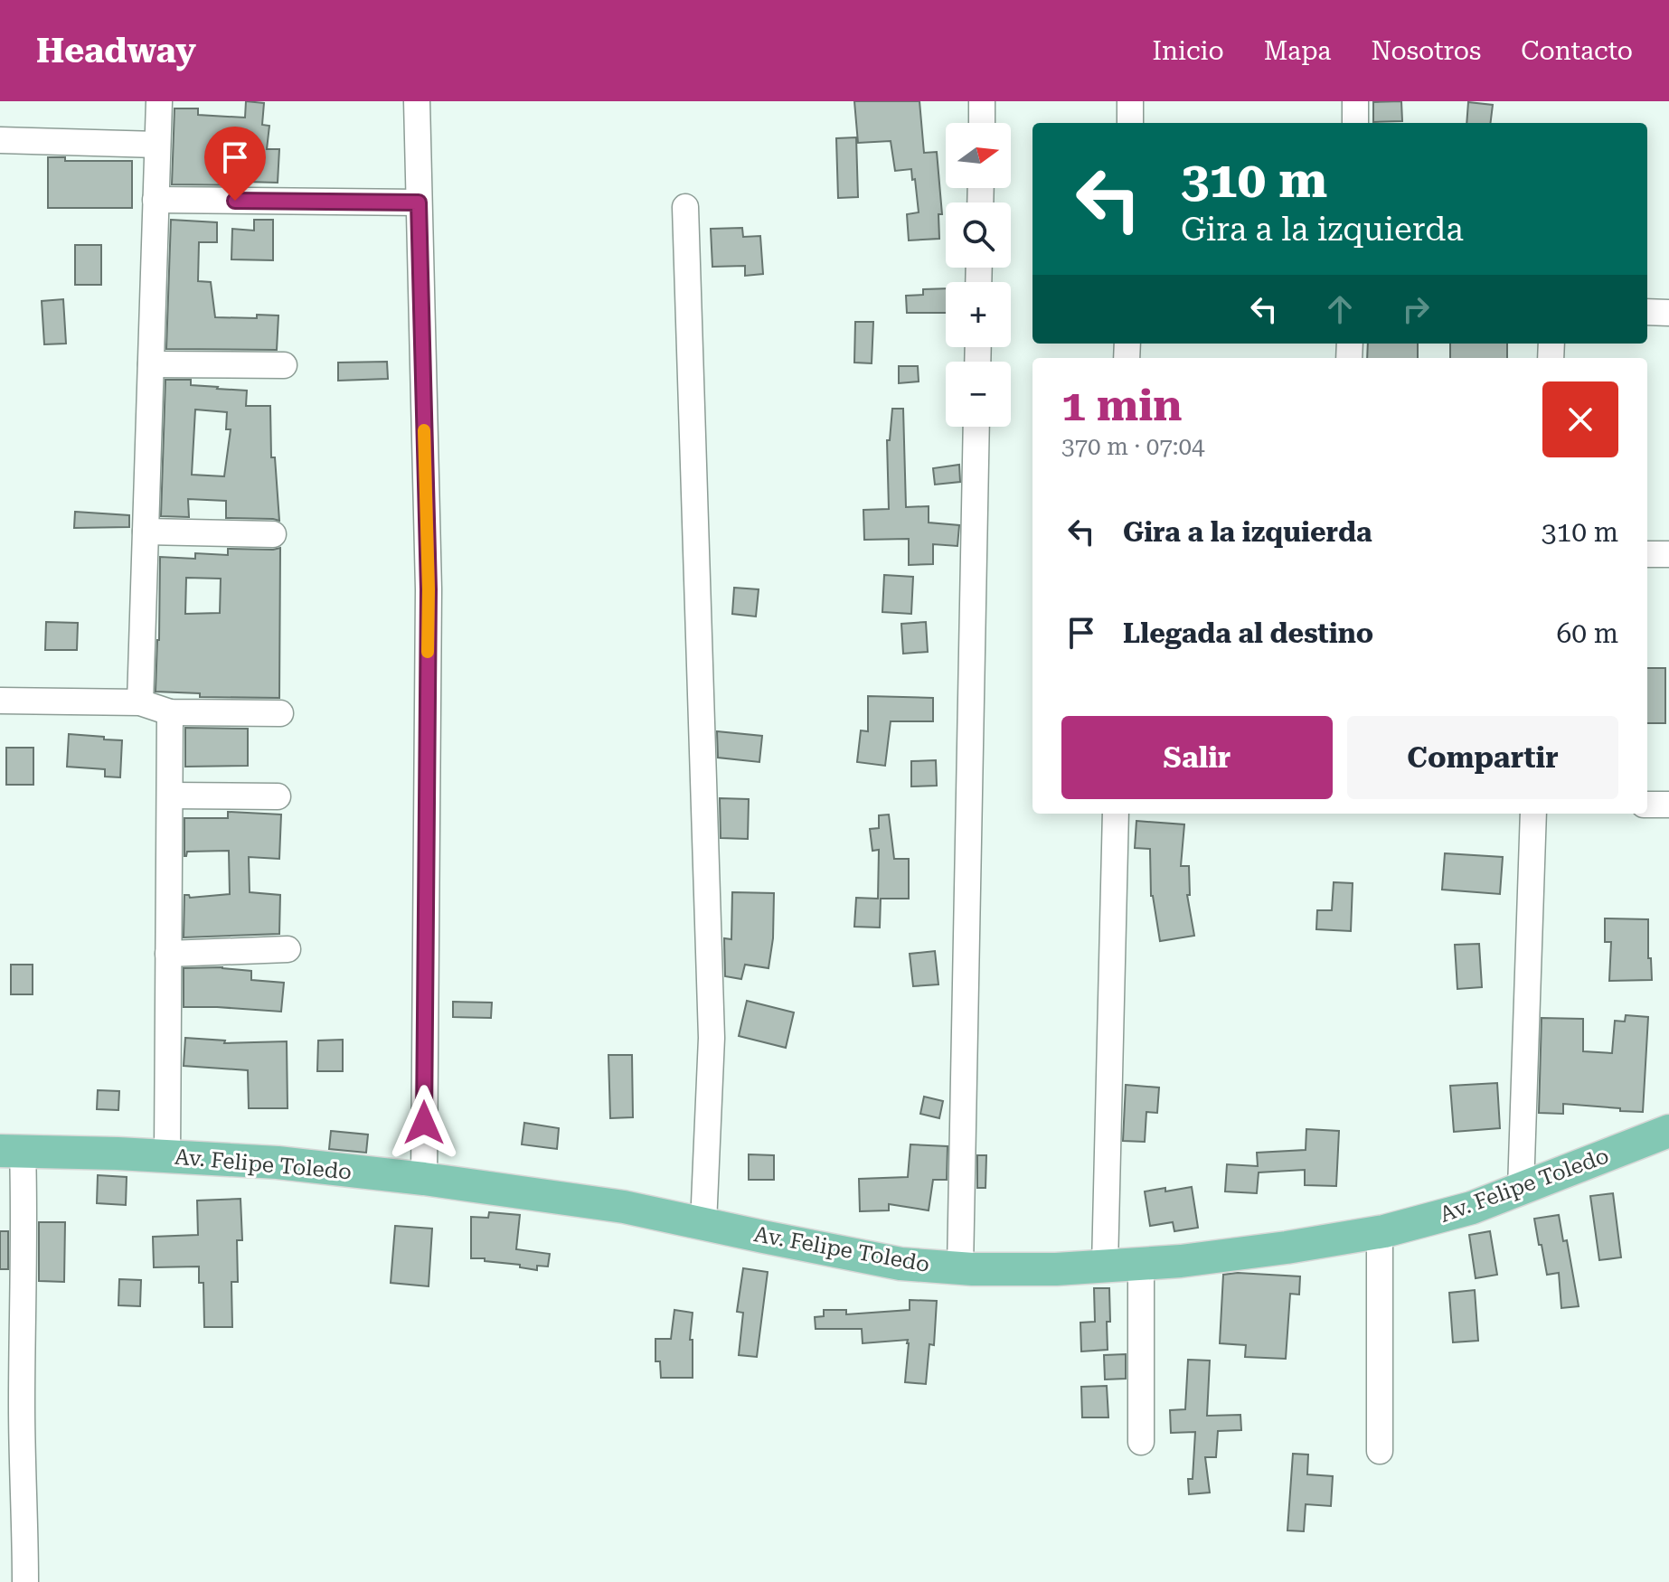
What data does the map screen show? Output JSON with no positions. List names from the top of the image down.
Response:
{
  "streets": {
    "main road": ["Av. Felipe Toledo"]
  },
  "north": "right",
  "page": {
    "header": "Headway",
    "nav": [
      "Inicio",
      "Mapa",
      "Nosotros",
      "Contacto"
    ],
    "map_buttons": ["+", "−"],
    "turn": ["310 m", "Gira a la izquierda"],
    "heading": ["1 min", "370 m · 07:04"],
    "list": [
      {
        "name": "Gira a la izquierda",
        "value": "310 m"
      },
      {
        "name": "Llegada al destino",
        "value": "60 m"
      }
    ],
    "buttons": ["Salir", "Compartir"]
  }
}
